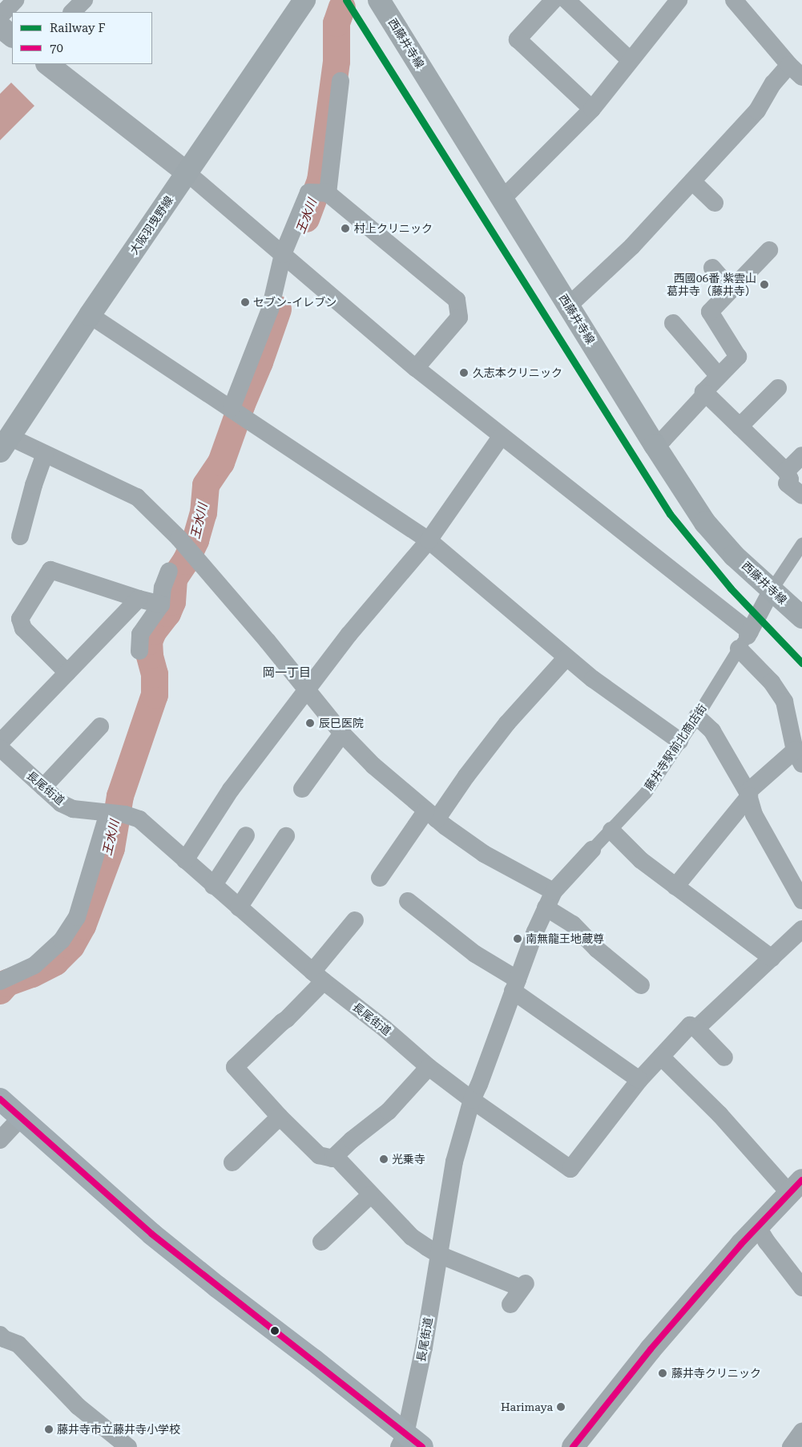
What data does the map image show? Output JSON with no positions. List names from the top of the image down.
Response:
{
  "streets": {
    "main road": ["西藤井寺線", "大阪羽曳野線"],
    "street": ["藤井寺駅前北商店街", "長尾街道"]
  },
  "districts": ["岡一丁目"],
  "water": ["王水川"],
  "places": [
    "村上クリニック",
    "西國06番 紫雲山 葛井寺（藤井寺）",
    "セブン-イレブン",
    "久志本クリニック",
    "辰巳医院",
    "南無龍王地蔵尊",
    "光乗寺",
    "藤井寺クリニック",
    "Harimaya",
    "藤井寺市立藤井寺小学校"
  ],
  "lines": ["rail line F", "transit line 70"],
  "legend": ["Railway F", "70"]
}
